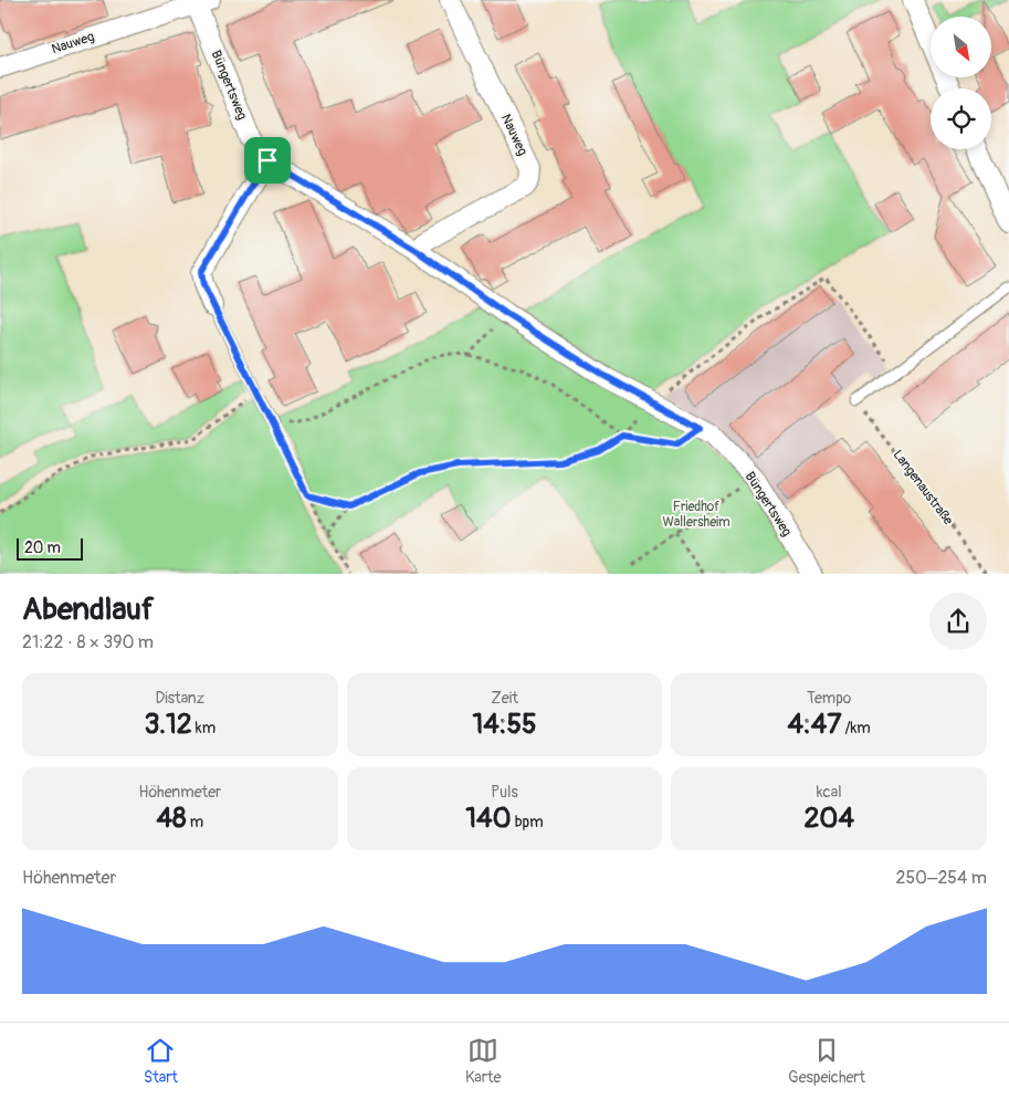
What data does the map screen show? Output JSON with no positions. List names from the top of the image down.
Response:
{
  "streets": {
    "street": ["Nauweg", "Büngertsweg"],
    "path": ["Langenaustraße"]
  },
  "crossings": [
    ["Nauweg", "Büngertsweg"]
  ],
  "parks": ["Friedhof Wallersheim"],
  "scale_bar": "20 m",
  "north": "bottom right",
  "page": {
    "scale": "20 m",
    "heading": ["Abendlauf", "21:22 · 8 × 390 m"],
    "stats": [
      ["Distanz", "3.12 km"],
      ["Zeit", "14:55"],
      ["Tempo", "4:47 /km"],
      ["Höhenmeter", "48 m"],
      ["Puls", "140 bpm"],
      ["kcal", "204"]
    ],
    "chart": ["Höhenmeter", "250–254 m"],
    "tabs": ["Start", "Karte", "Gespeichert"]
  }
}
